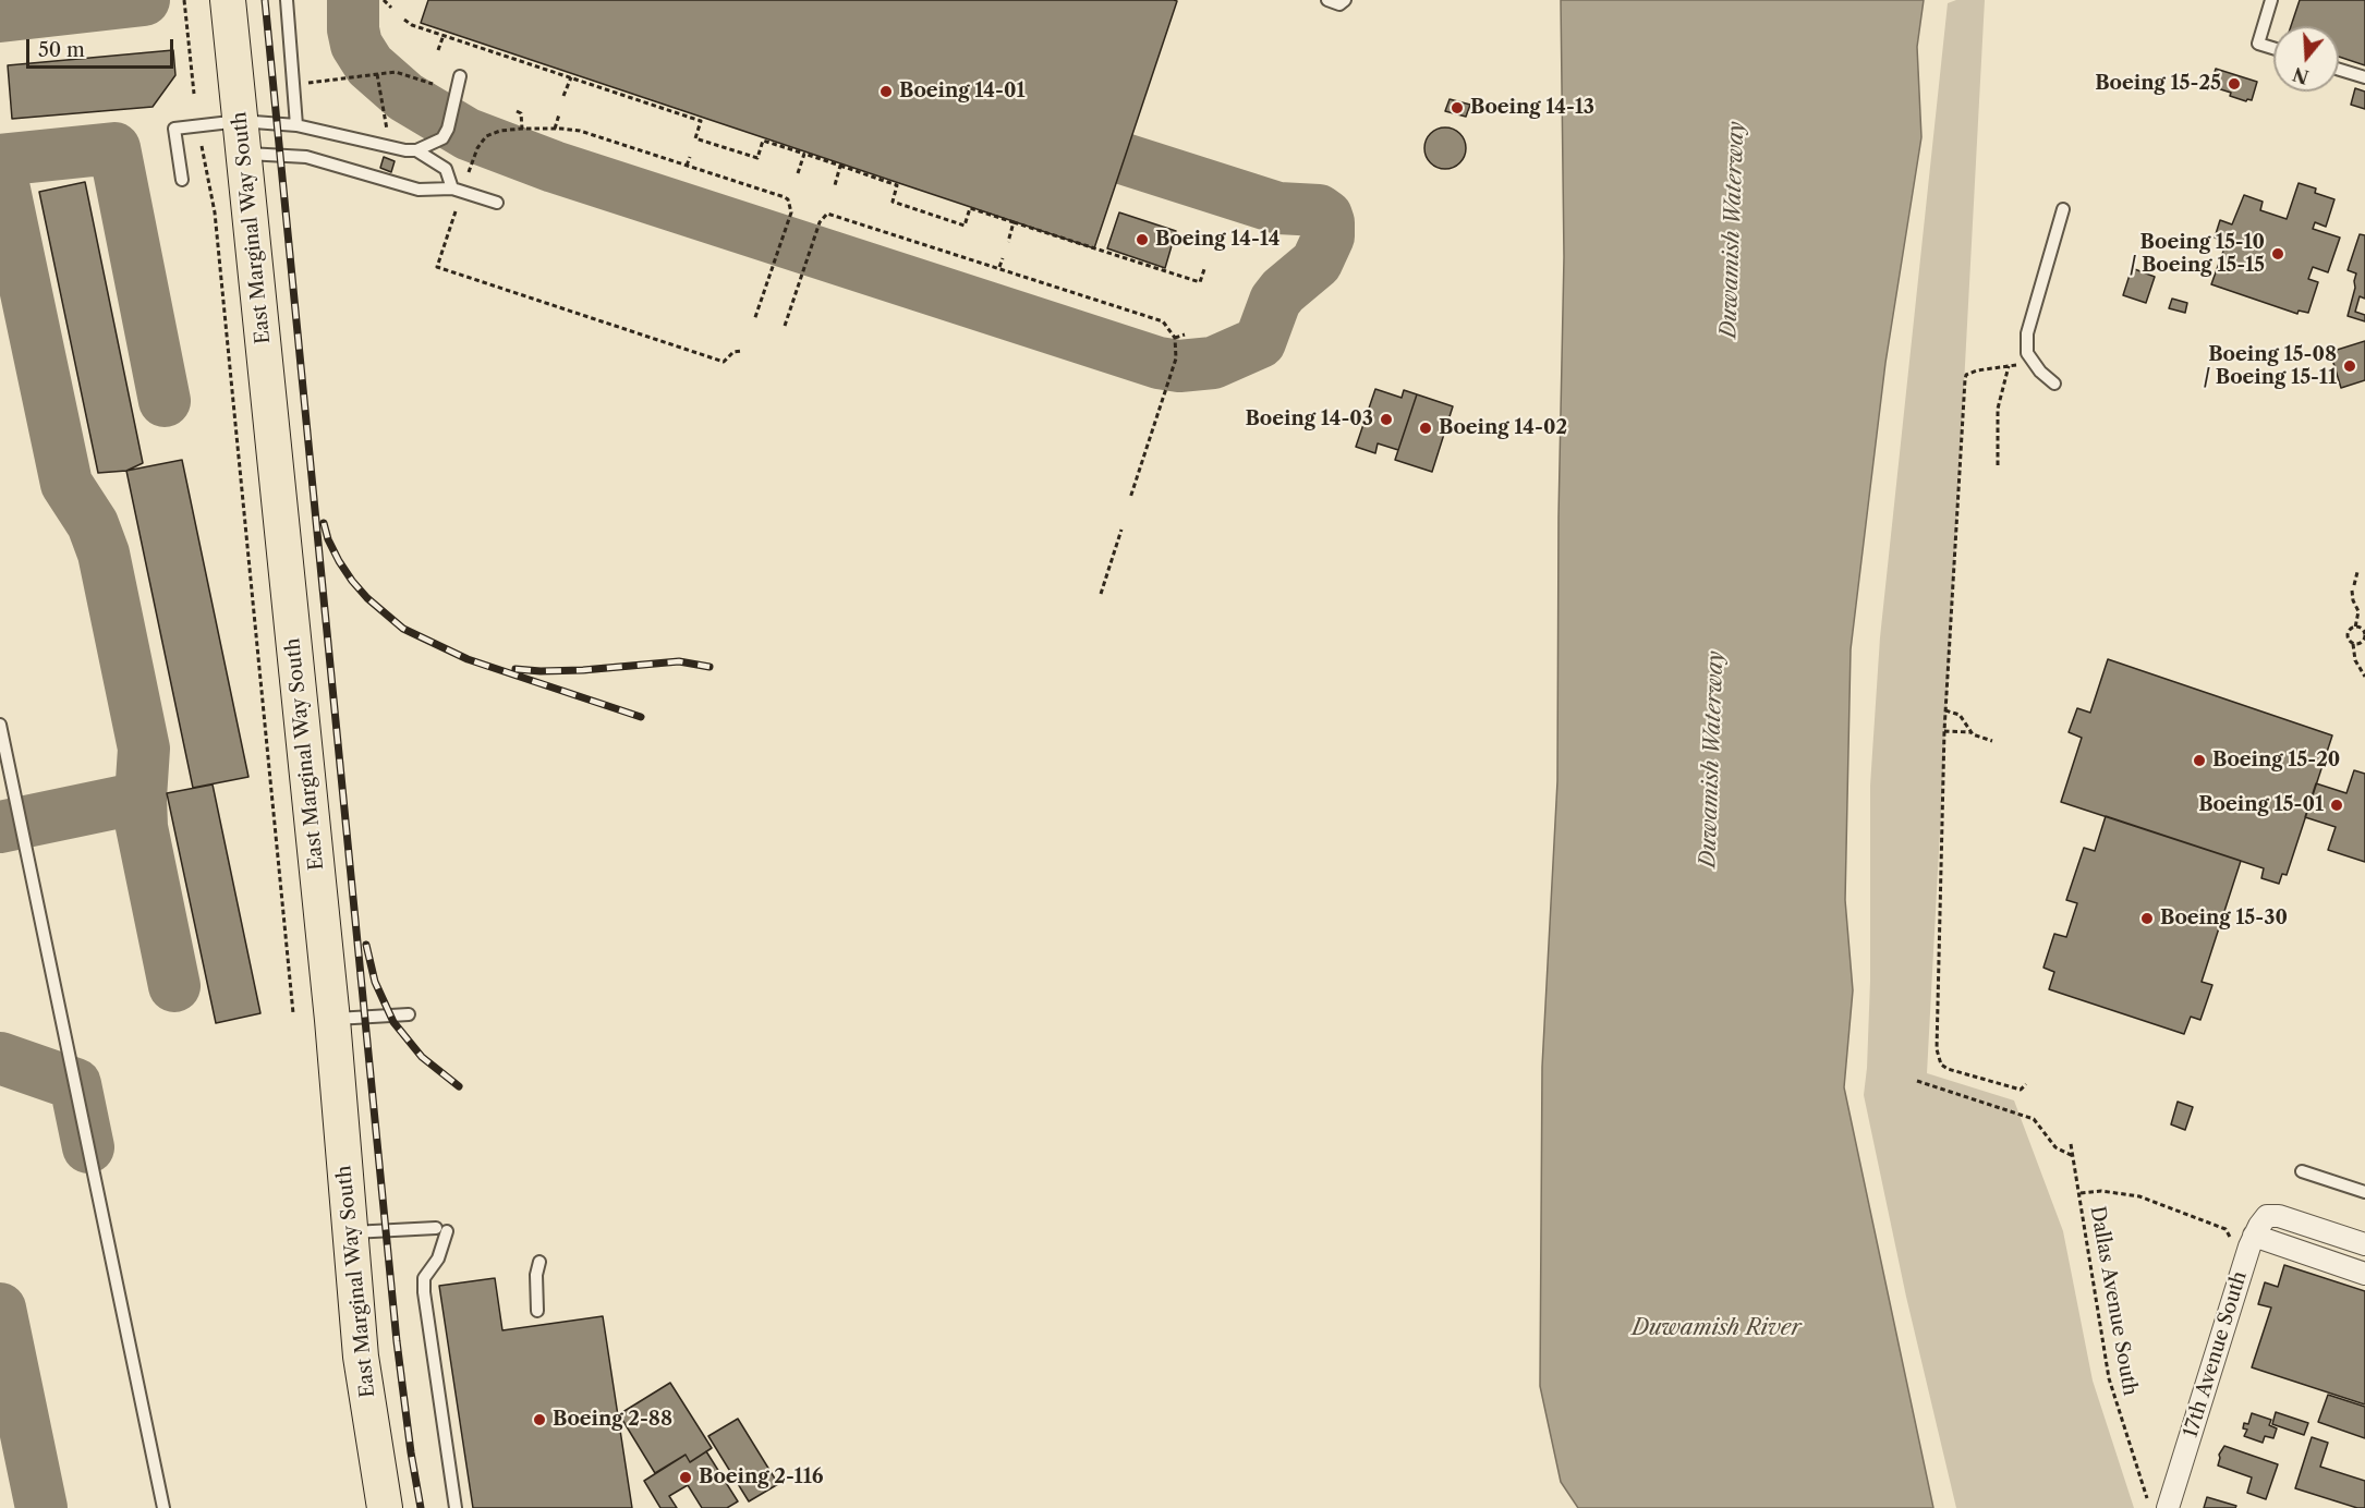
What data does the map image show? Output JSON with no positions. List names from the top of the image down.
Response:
{
  "streets": {
    "main road": ["East Marginal Way South"],
    "street": ["17th Avenue South"],
    "path": ["Dallas Avenue South"]
  },
  "water": ["Duwamish Waterway", "Duwamish River"],
  "places": [
    "Boeing 15-25",
    "Boeing 14-01",
    "Boeing 14-13",
    "Boeing 14-14",
    "Boeing 15-10 / Boeing 15-15",
    "Boeing 15-08 / Boeing 15-11",
    "Boeing 14-03",
    "Boeing 14-02",
    "Boeing 15-20",
    "Boeing 15-01",
    "Boeing 15-30",
    "Boeing 2-88",
    "Boeing 2-116"
  ],
  "scale_bar": "50 m",
  "north": "bottom"
}
